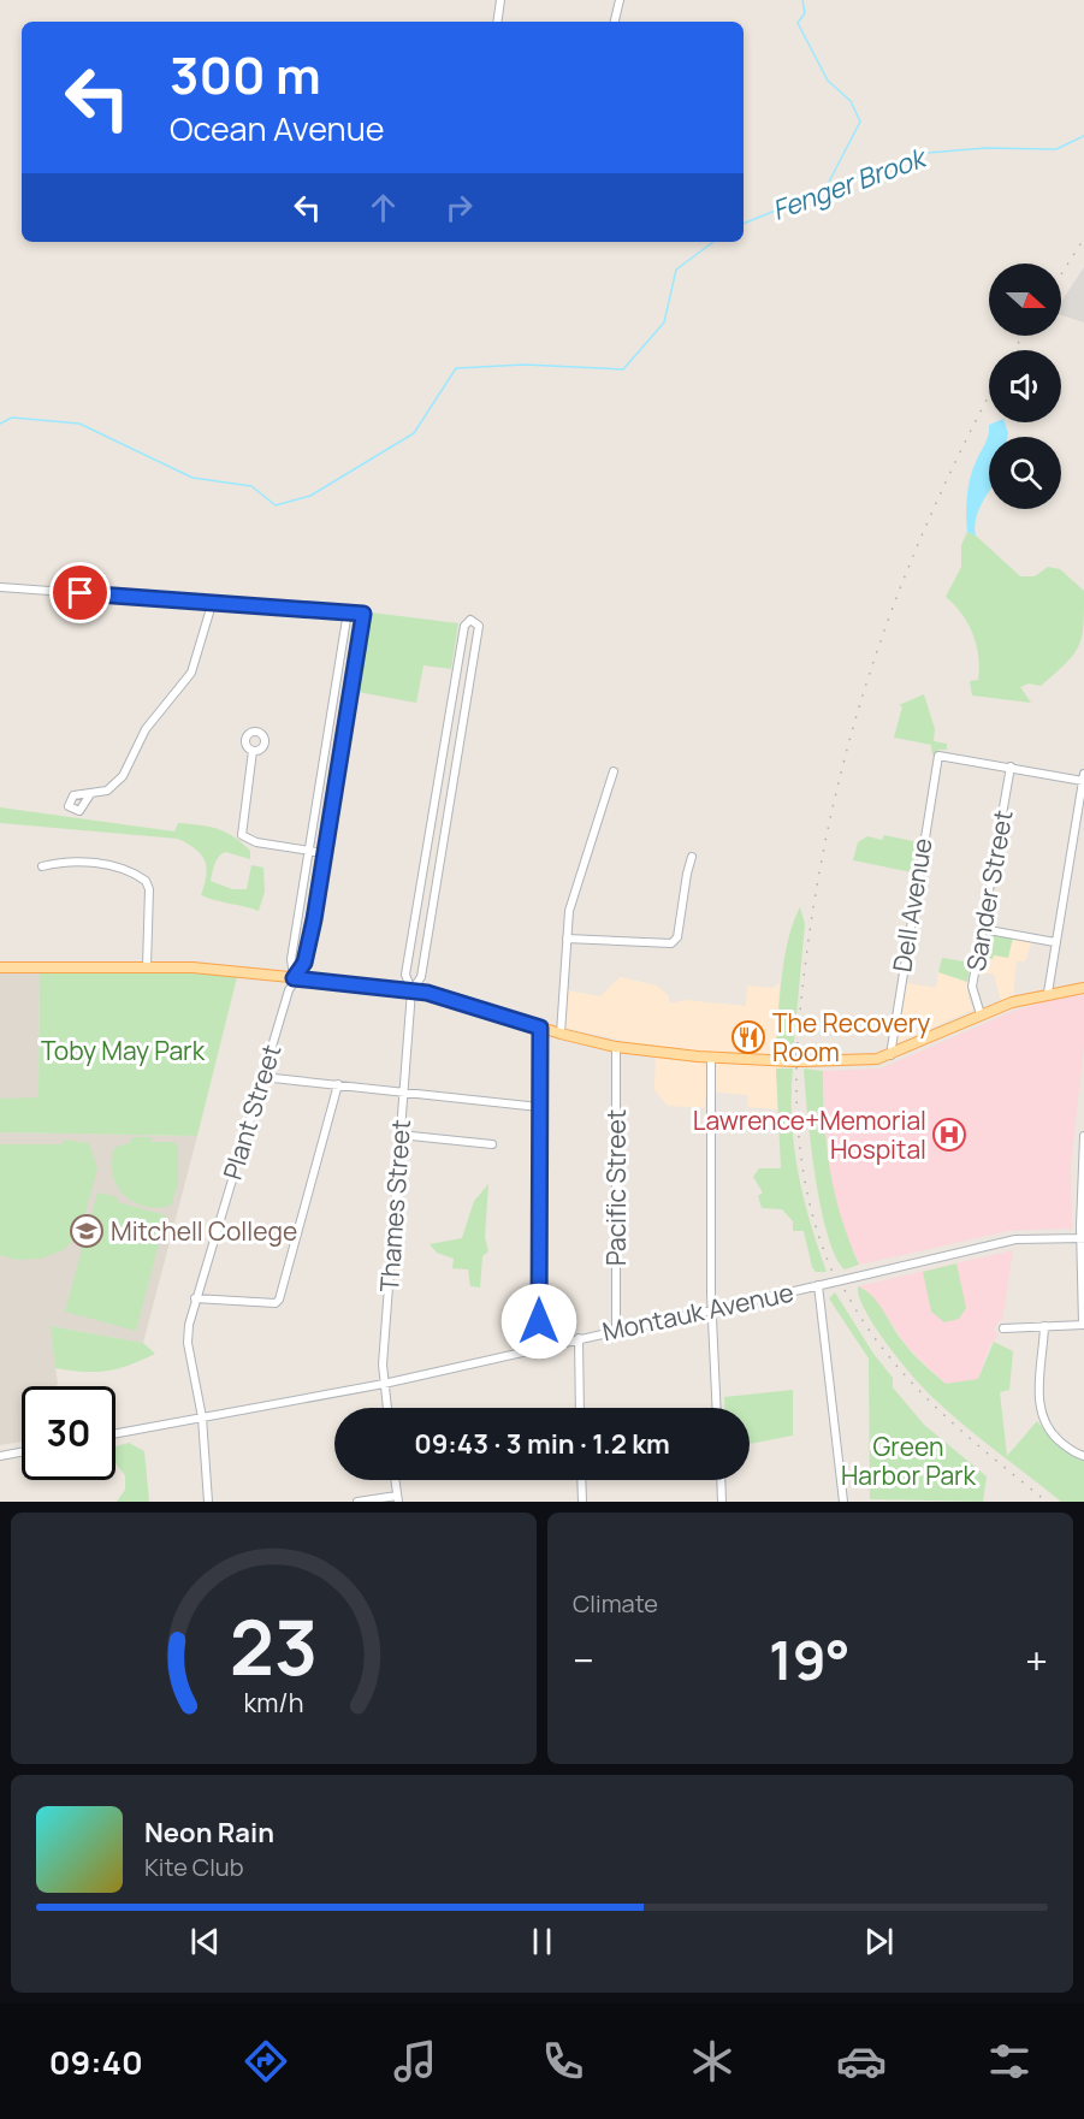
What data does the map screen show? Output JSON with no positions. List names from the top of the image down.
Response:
{
  "streets": {
    "street": [
      "Sander Street",
      "Dell Avenue",
      "Plant Street",
      "Pacific Street",
      "Thames Street",
      "Montauk Avenue"
    ]
  },
  "crossings": [
    ["Sander Street", "Dell Avenue"],
    ["Plant Street", "Montauk Avenue"],
    ["Pacific Street", "Montauk Avenue"],
    ["Thames Street", "Montauk Avenue"]
  ],
  "water": ["Fenger Brook"],
  "parks": ["Toby May Park", "Green Harbor Park"],
  "places": {
    "restaurant": ["The Recovery Room"],
    "hospital": ["Lawrence+Memorial Hospital"],
    "school or university": ["Mitchell College"]
  },
  "north": "right",
  "page": {
    "turn": ["300 m", "Ocean Avenue"],
    "limit": "30",
    "trip": "09:43 · 3 min · 1.2 km",
    "tile": "Climate",
    "heat": ["−", "19°", "+"],
    "song": ["Neon Rain", "Kite Club"],
    "tabs": "09:40",
    "gauge": ["23", "km/h"]
  }
}
